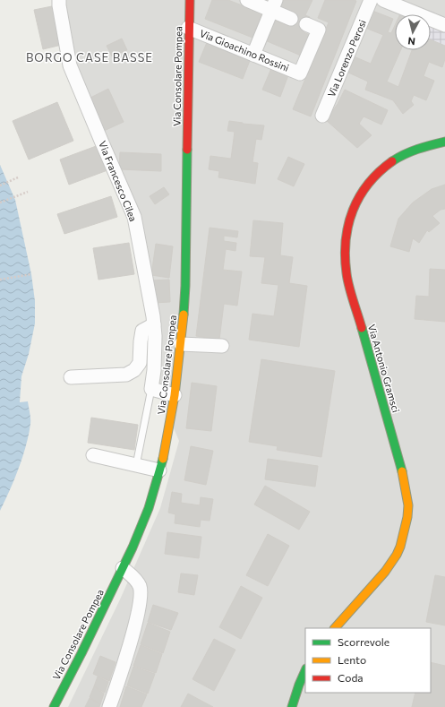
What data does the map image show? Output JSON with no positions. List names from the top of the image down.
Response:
{
  "streets": {
    "main road": ["Via Consolare Pompea", "Via Antonio Gramsci"],
    "street": ["Via Gioachino Rossini", "Via Lorenzo Perosi", "Via Francesco Cilea"]
  },
  "crossings": [
    ["Via Gioachino Rossini", "Via Consolare Pompea"]
  ],
  "districts": ["BORGO CASE BASSE"],
  "legend": ["Scorrevole", "Lento", "Coda"],
  "north": "bottom"
}
